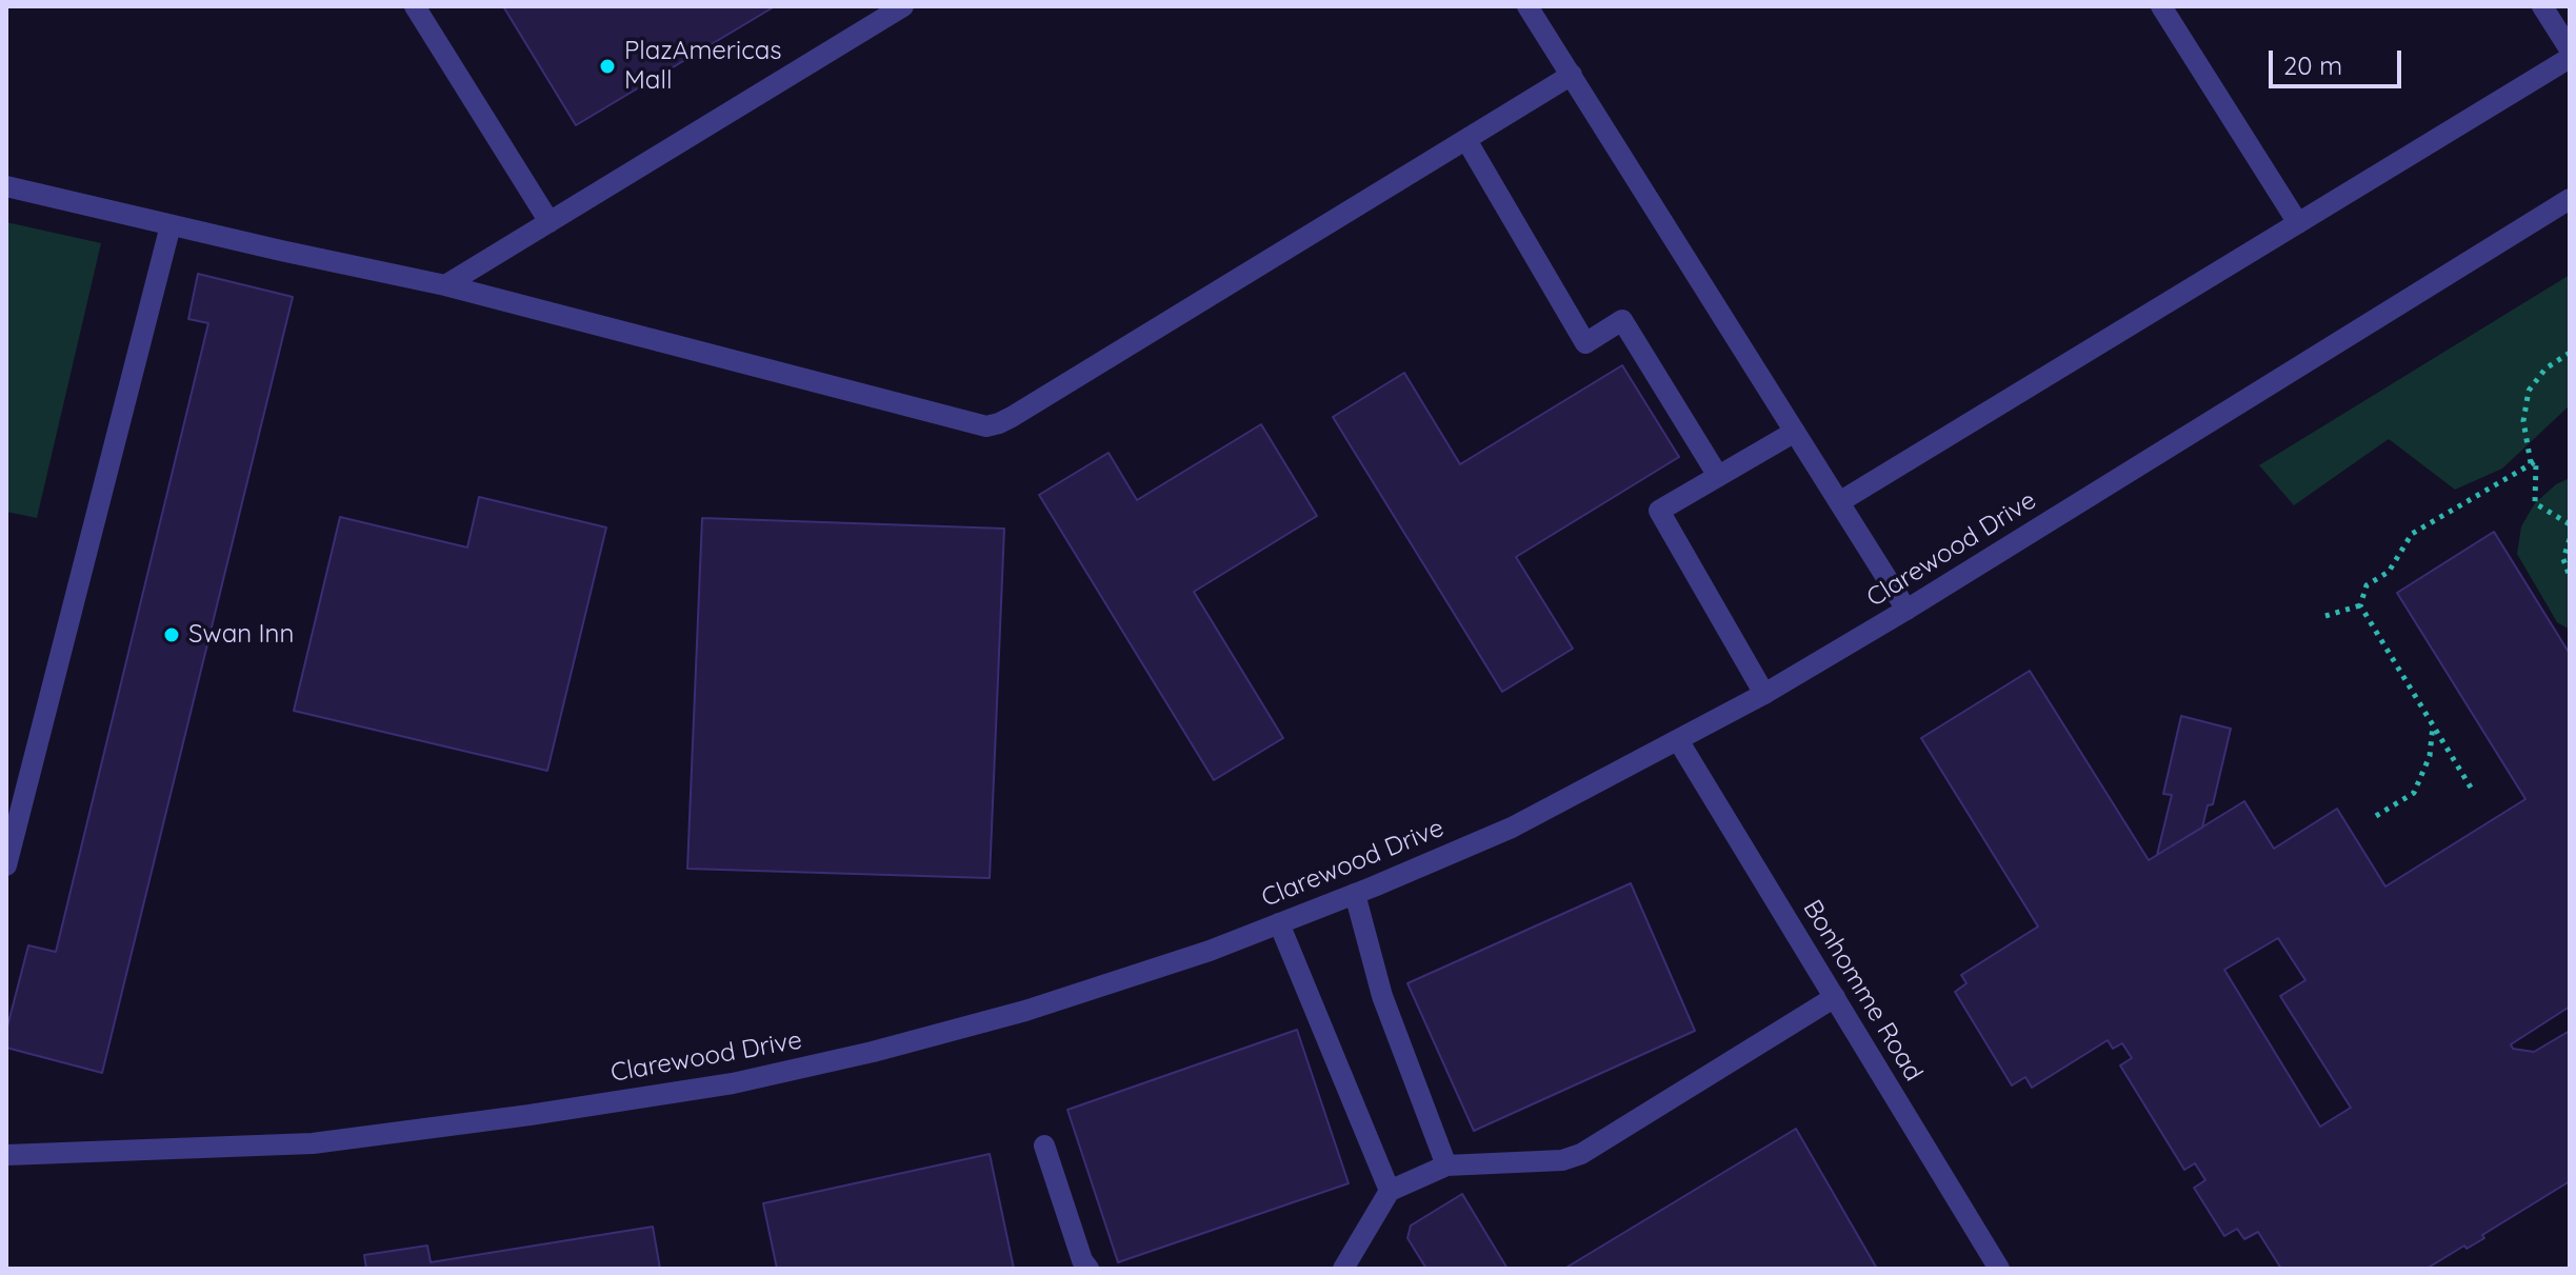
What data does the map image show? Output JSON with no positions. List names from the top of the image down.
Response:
{
  "streets": {
    "street": ["Clarewood Drive", "Bonhomme Road"]
  },
  "crossings": [
    ["Clarewood Drive", "Bonhomme Road"]
  ],
  "places": ["PlazAmericas Mall", "Swan Inn"],
  "scale_bar": "20 m"
}
